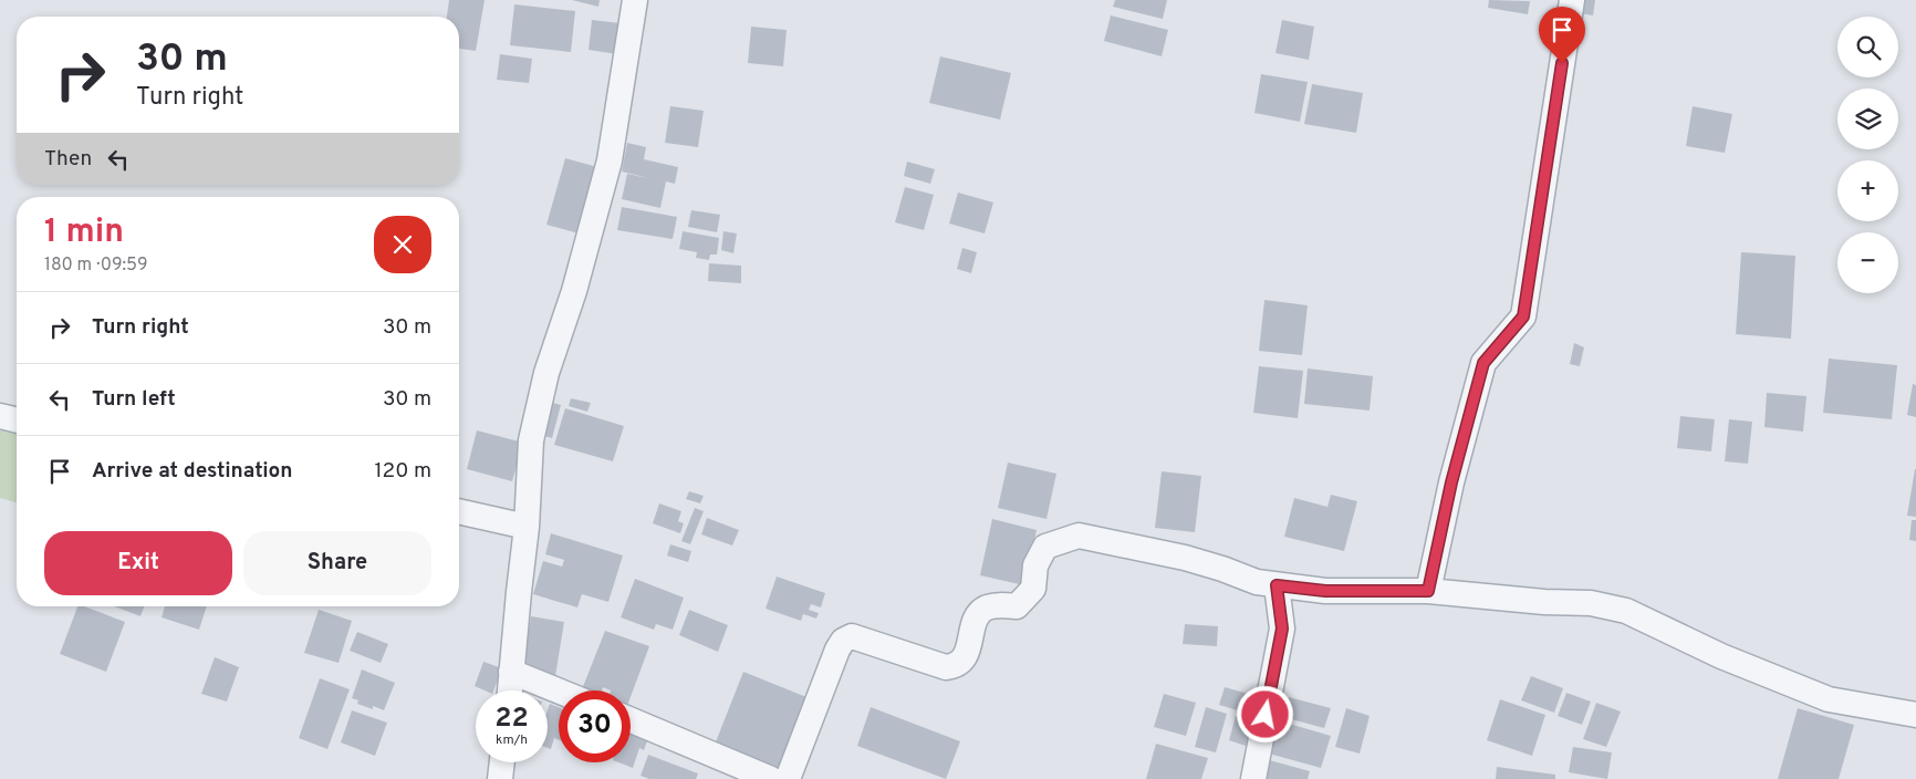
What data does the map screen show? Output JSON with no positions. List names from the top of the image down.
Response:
{
  "page": {
    "map_buttons": ["+", "−"],
    "turn": ["30 m", "Turn right"],
    "then": "Then",
    "heading": ["1 min", "180 m · 09:59"],
    "list": [
      {
        "name": "Turn right",
        "value": "30 m"
      },
      {
        "name": "Turn left",
        "value": "30 m"
      },
      {
        "name": "Arrive at destination",
        "value": "120 m"
      }
    ],
    "buttons": ["Exit", "Share"],
    "speed": "22 km/h",
    "limit": "30"
  }
}
